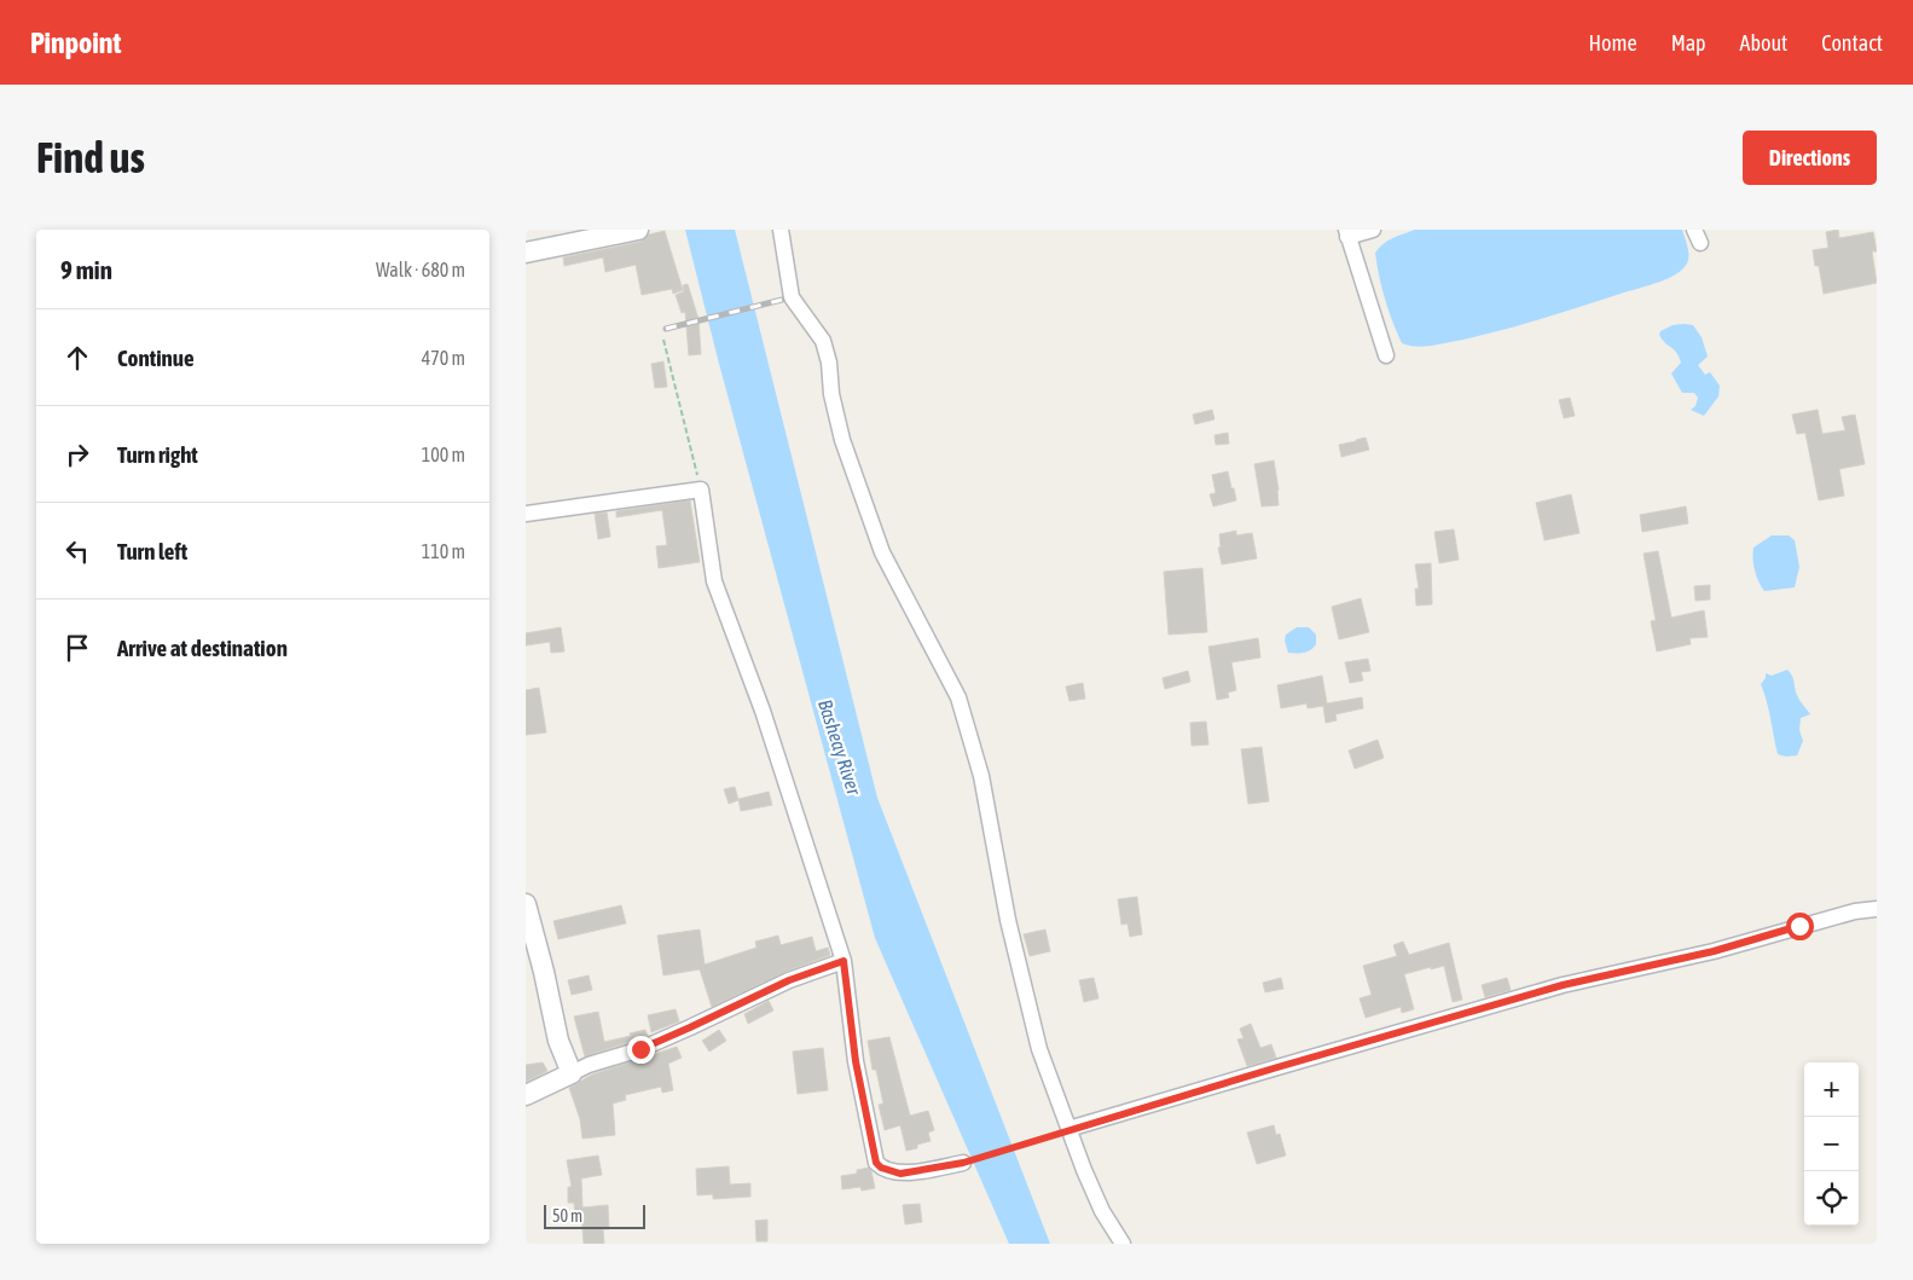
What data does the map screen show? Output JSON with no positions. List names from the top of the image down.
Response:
{
  "water": ["Basheay River"],
  "scale_bar": "50 m",
  "page": {
    "header": "Pinpoint",
    "nav": [
      "Home",
      "Map",
      "About",
      "Contact"
    ],
    "buttons": "Directions",
    "title": "Find us",
    "heading": ["9 min", "Walk · 680 m"],
    "list": [
      ["Continue", "470 m"],
      ["Turn right", "100 m"],
      ["Turn left", "110 m"],
      "Arrive at destination"
    ],
    "map_buttons": ["+", "−"],
    "scale": "50 m"
  }
}
